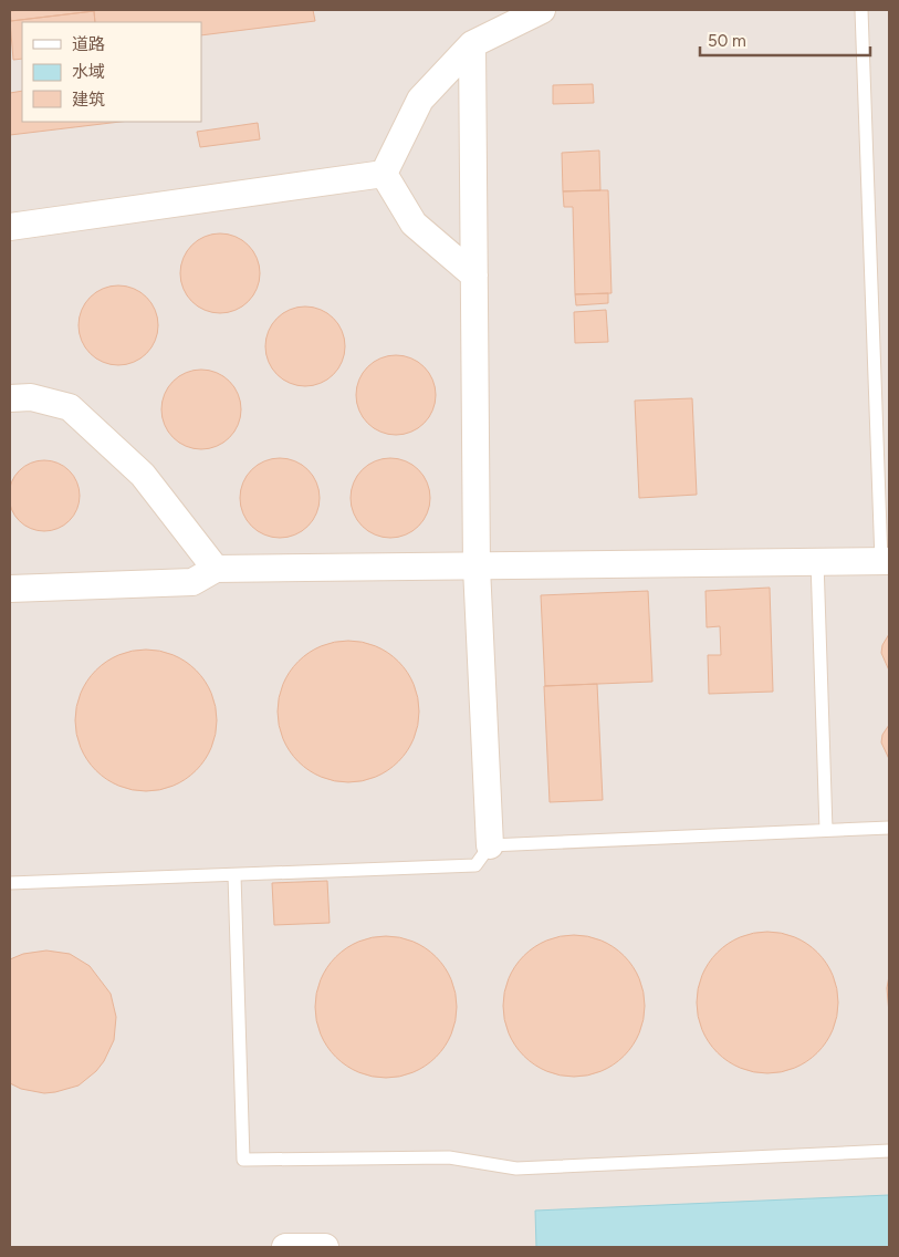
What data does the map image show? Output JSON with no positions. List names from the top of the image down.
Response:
{
  "legend": ["道路", "水域", "建筑"],
  "scale_bar": "50 m"
}
